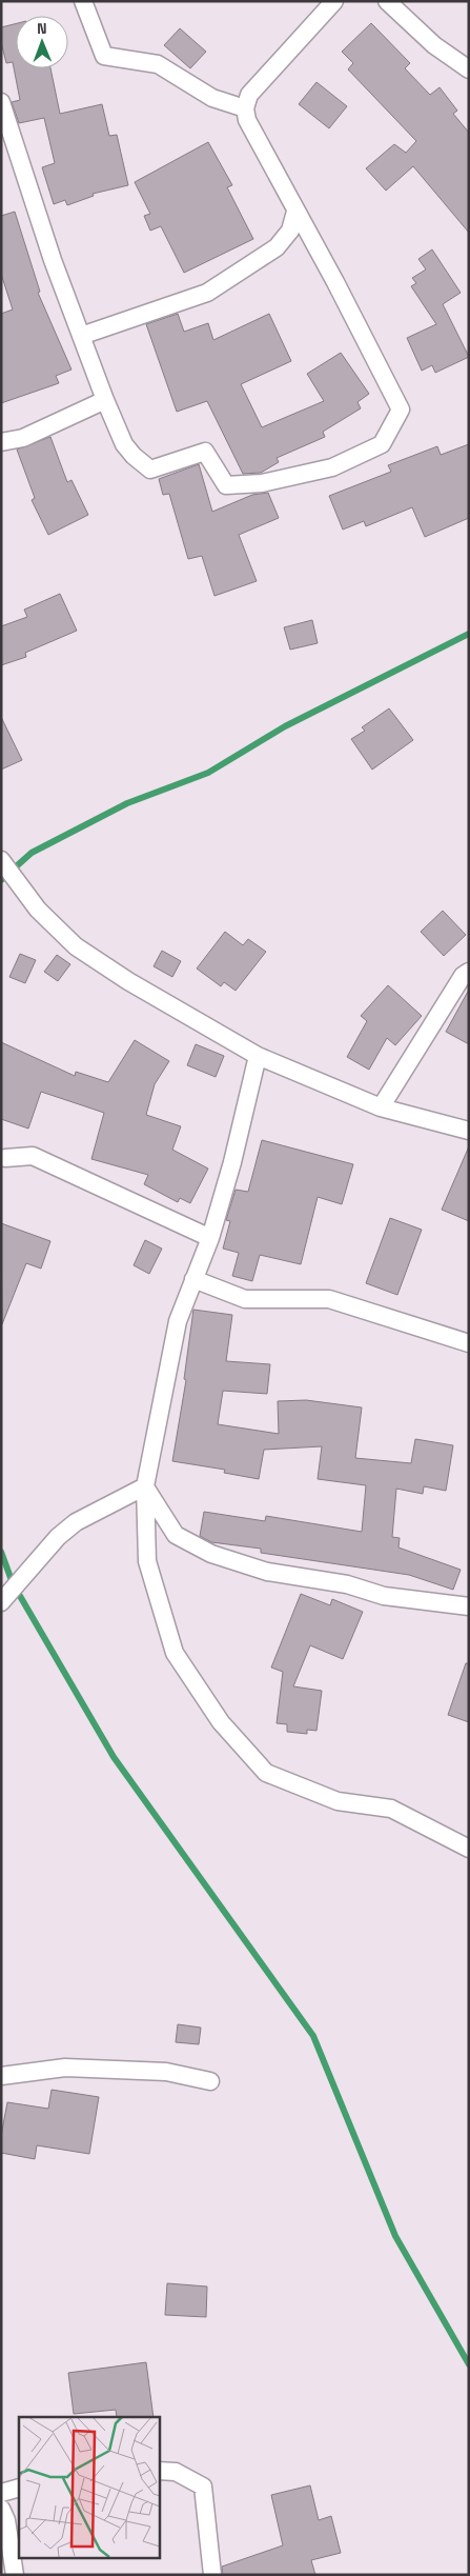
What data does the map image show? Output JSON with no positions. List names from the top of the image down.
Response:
{
  "north": "top"
}
